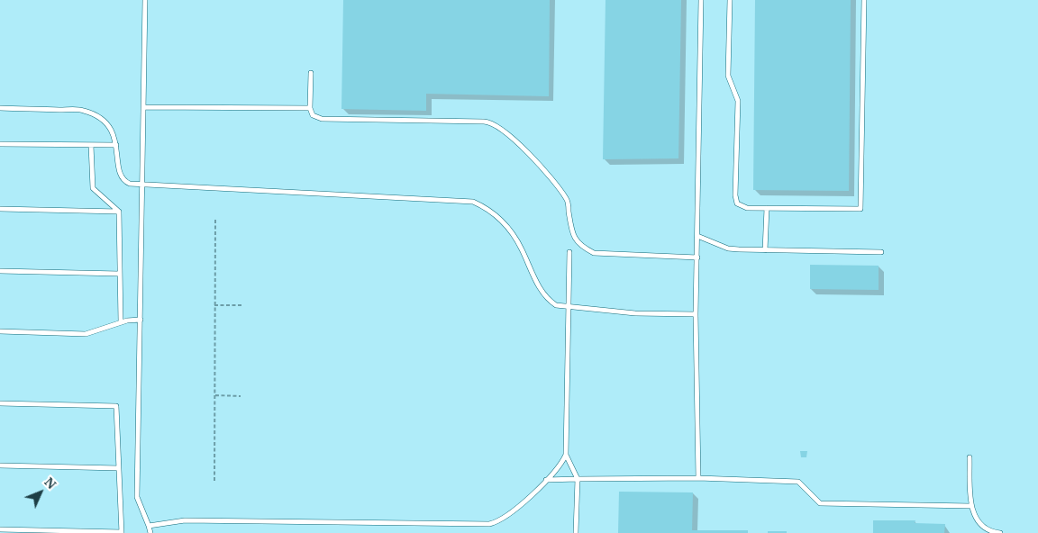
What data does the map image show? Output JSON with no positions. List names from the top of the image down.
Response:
{
  "north": "top right"
}
